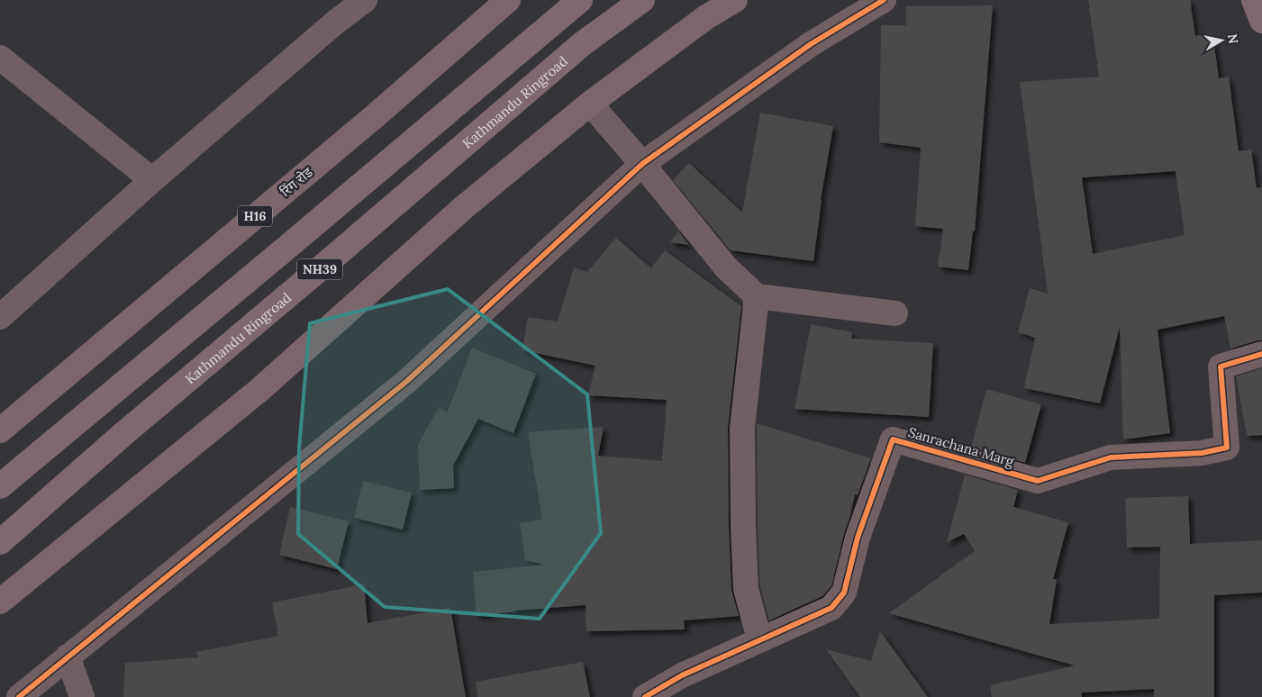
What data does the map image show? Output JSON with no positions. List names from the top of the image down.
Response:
{
  "streets": {
    "highway": ["Kathmandu Ringroad", "NH39"],
    "main road": ["रिंग रोड", "H16"],
    "street": ["Sanrachana Marg"]
  },
  "north": "right"
}
